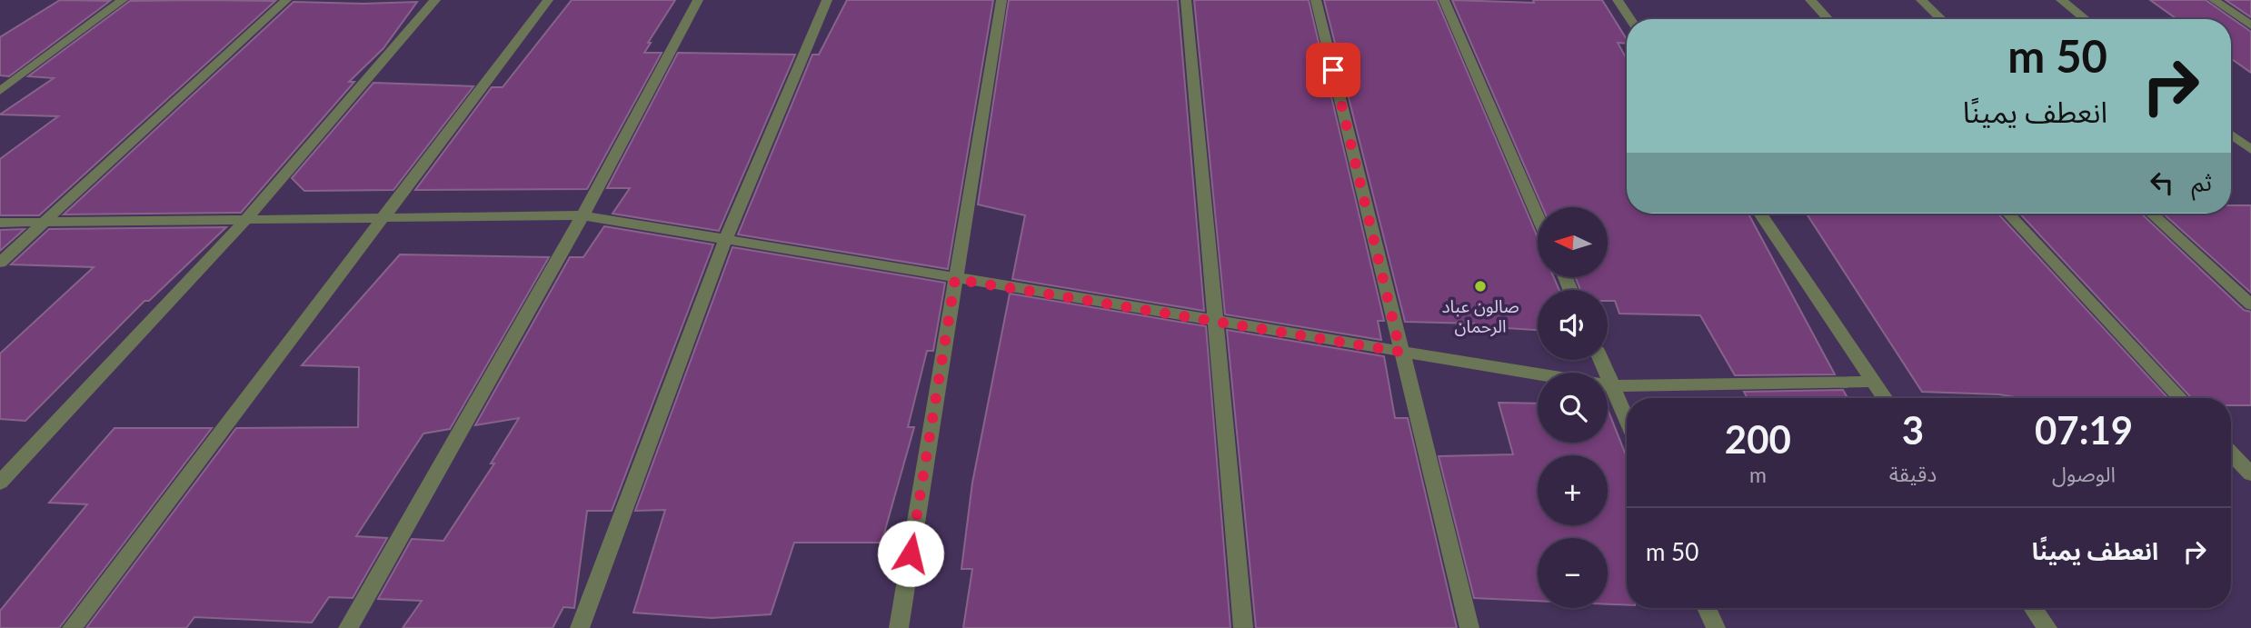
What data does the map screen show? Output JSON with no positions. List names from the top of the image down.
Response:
{
  "places": ["صالون عباد الرحمان"],
  "north": "left",
  "page": {
    "turn": ["50 m", "انعطف يمينًا"],
    "then": "ثم",
    "map_buttons": ["+", "−"],
    "eta": [
      "07:19",
      "الوصول",
      "3",
      "دقيقة",
      "200",
      "m"
    ],
    "list": [
      {
        "name": "انعطف يمينًا",
        "value": "50 m"
      }
    ]
  }
}
